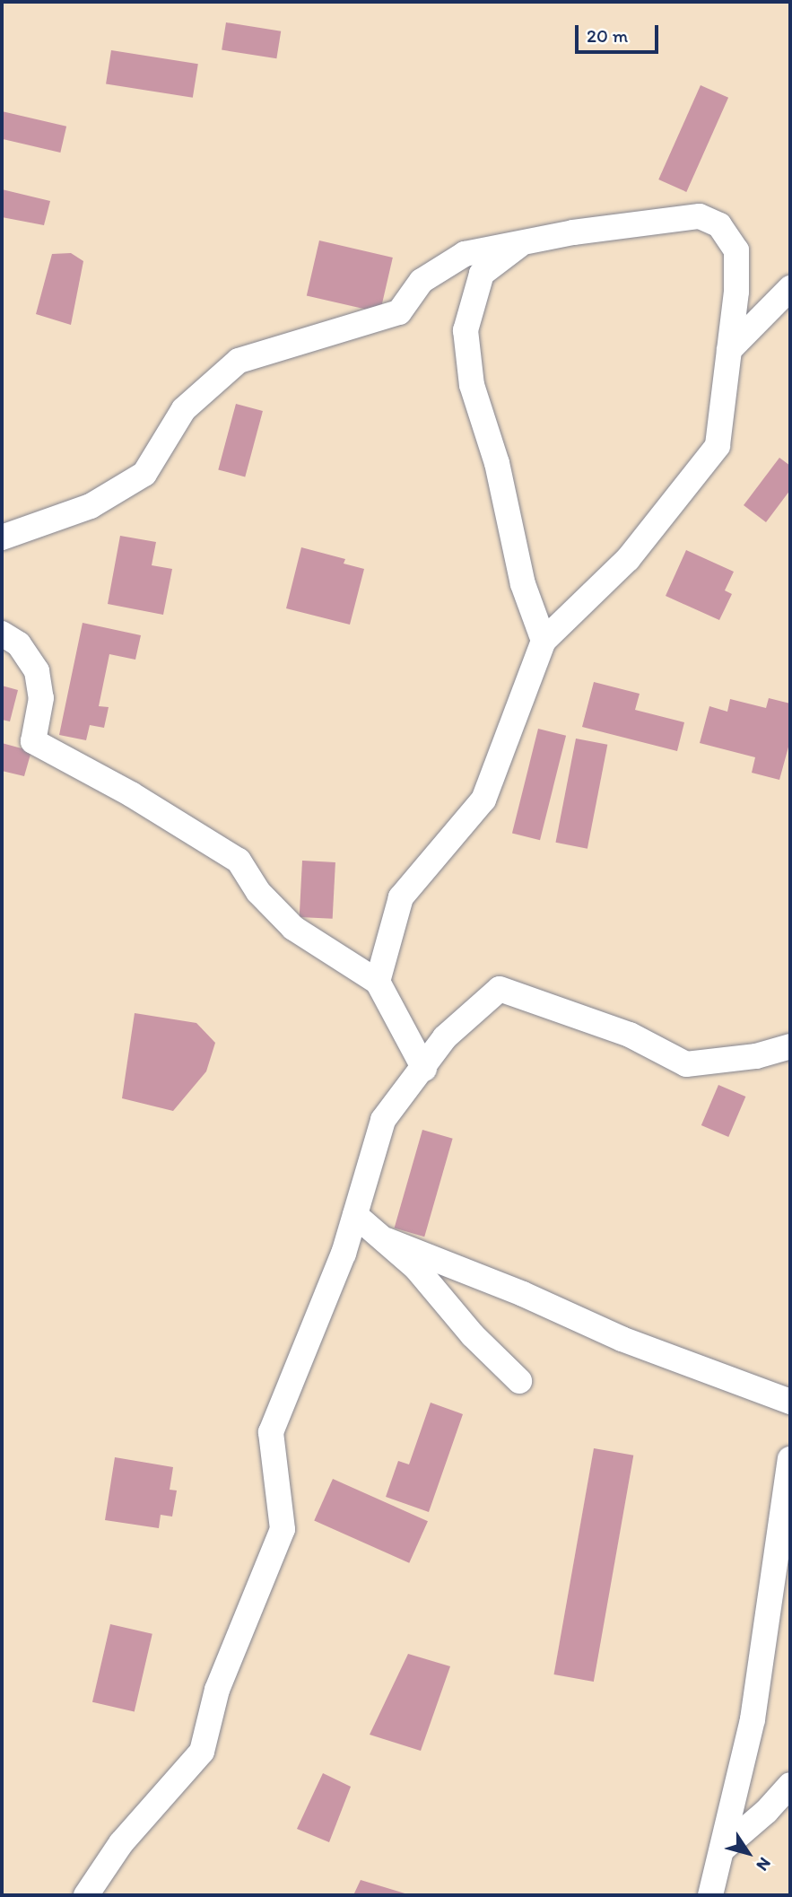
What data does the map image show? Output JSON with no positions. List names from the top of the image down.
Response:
{
  "scale_bar": "20 m",
  "north": "bottom right"
}
